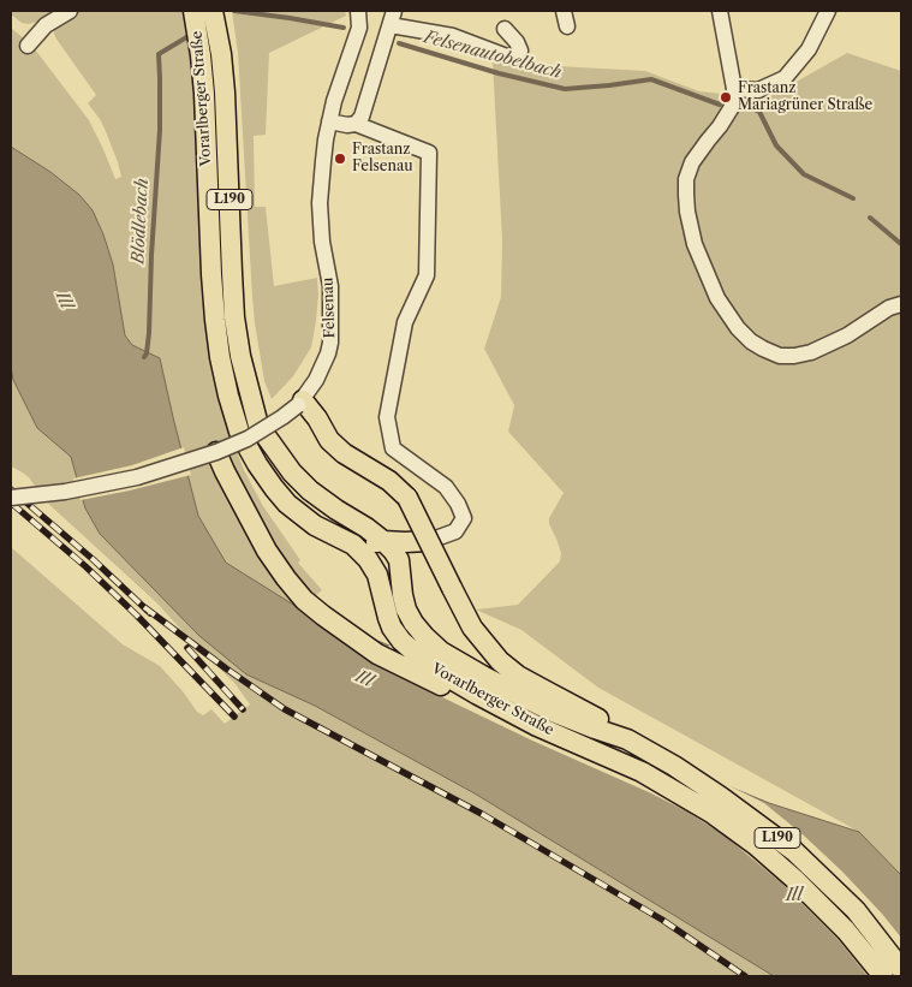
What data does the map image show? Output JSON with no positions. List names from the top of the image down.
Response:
{
  "streets": {
    "main road": ["Vorarlberger Straße", "L190"],
    "street": ["Felsenau"]
  },
  "crossings": [
    ["Vorarlberger Straße", "L190"]
  ],
  "water": ["Felsenautobelbach", "Blödlebach", "Ill"],
  "places": ["Frastanz Mariagrüner Straße", "Frastanz Felsenau"]
}
